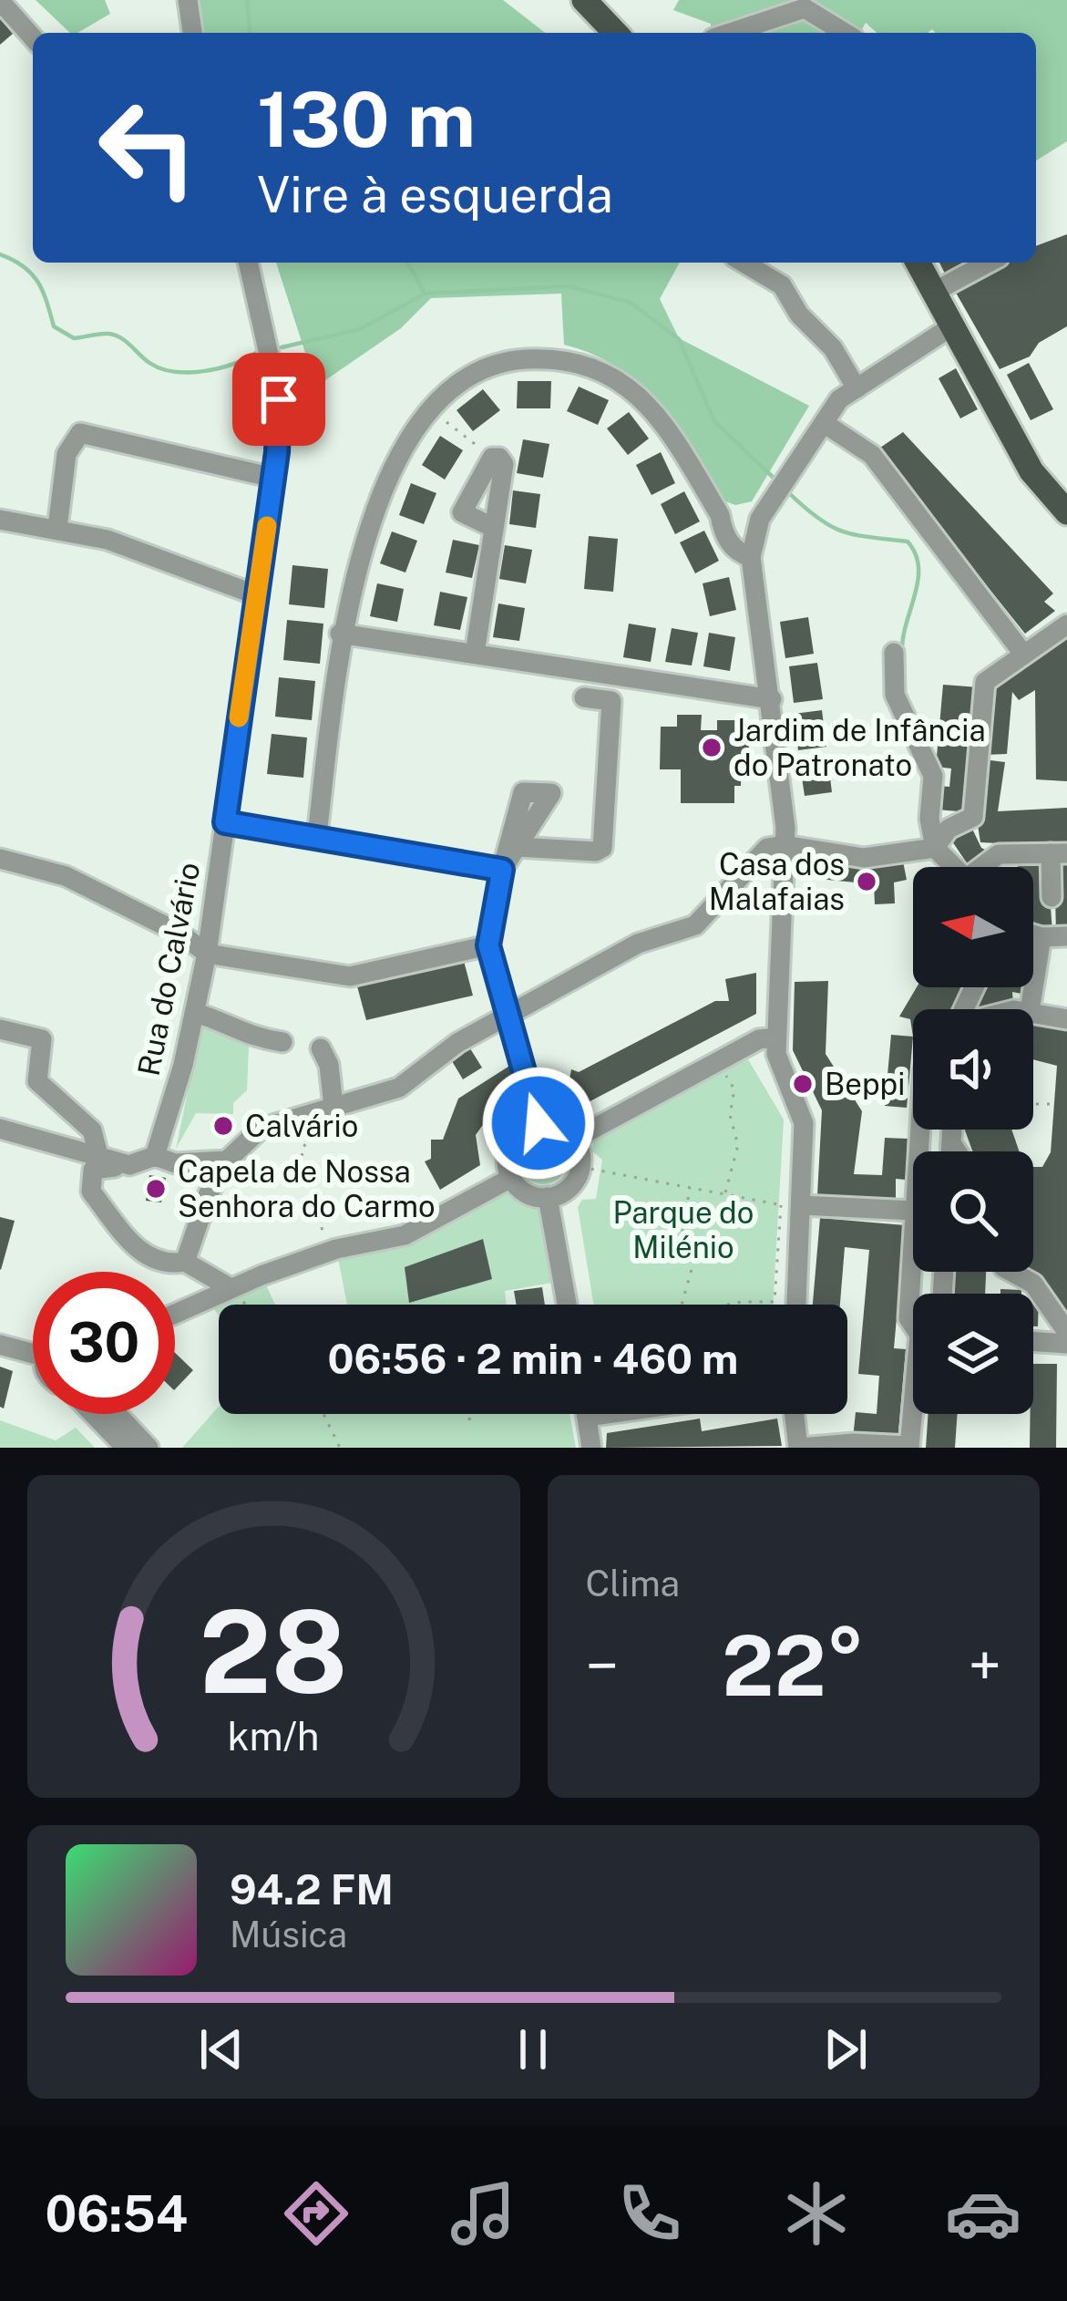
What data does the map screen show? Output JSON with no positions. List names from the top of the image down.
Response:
{
  "streets": {
    "street": ["Rua do Calvário"]
  },
  "parks": ["Parque do Milénio"],
  "places": [
    "Jardim de Infância do Patronato",
    "Casa dos Malafaias",
    "Beppi",
    "Calvário",
    "Capela de Nossa Senhora do Carmo"
  ],
  "north": "left",
  "page": {
    "turn": ["130 m", "Vire à esquerda"],
    "limit": "30",
    "trip": "06:56 · 2 min · 460 m",
    "tile": "Clima",
    "heat": ["−", "22°", "+"],
    "song": ["94.2 FM", "Música"],
    "tabs": "06:54",
    "gauge": ["28", "km/h"]
  }
}
